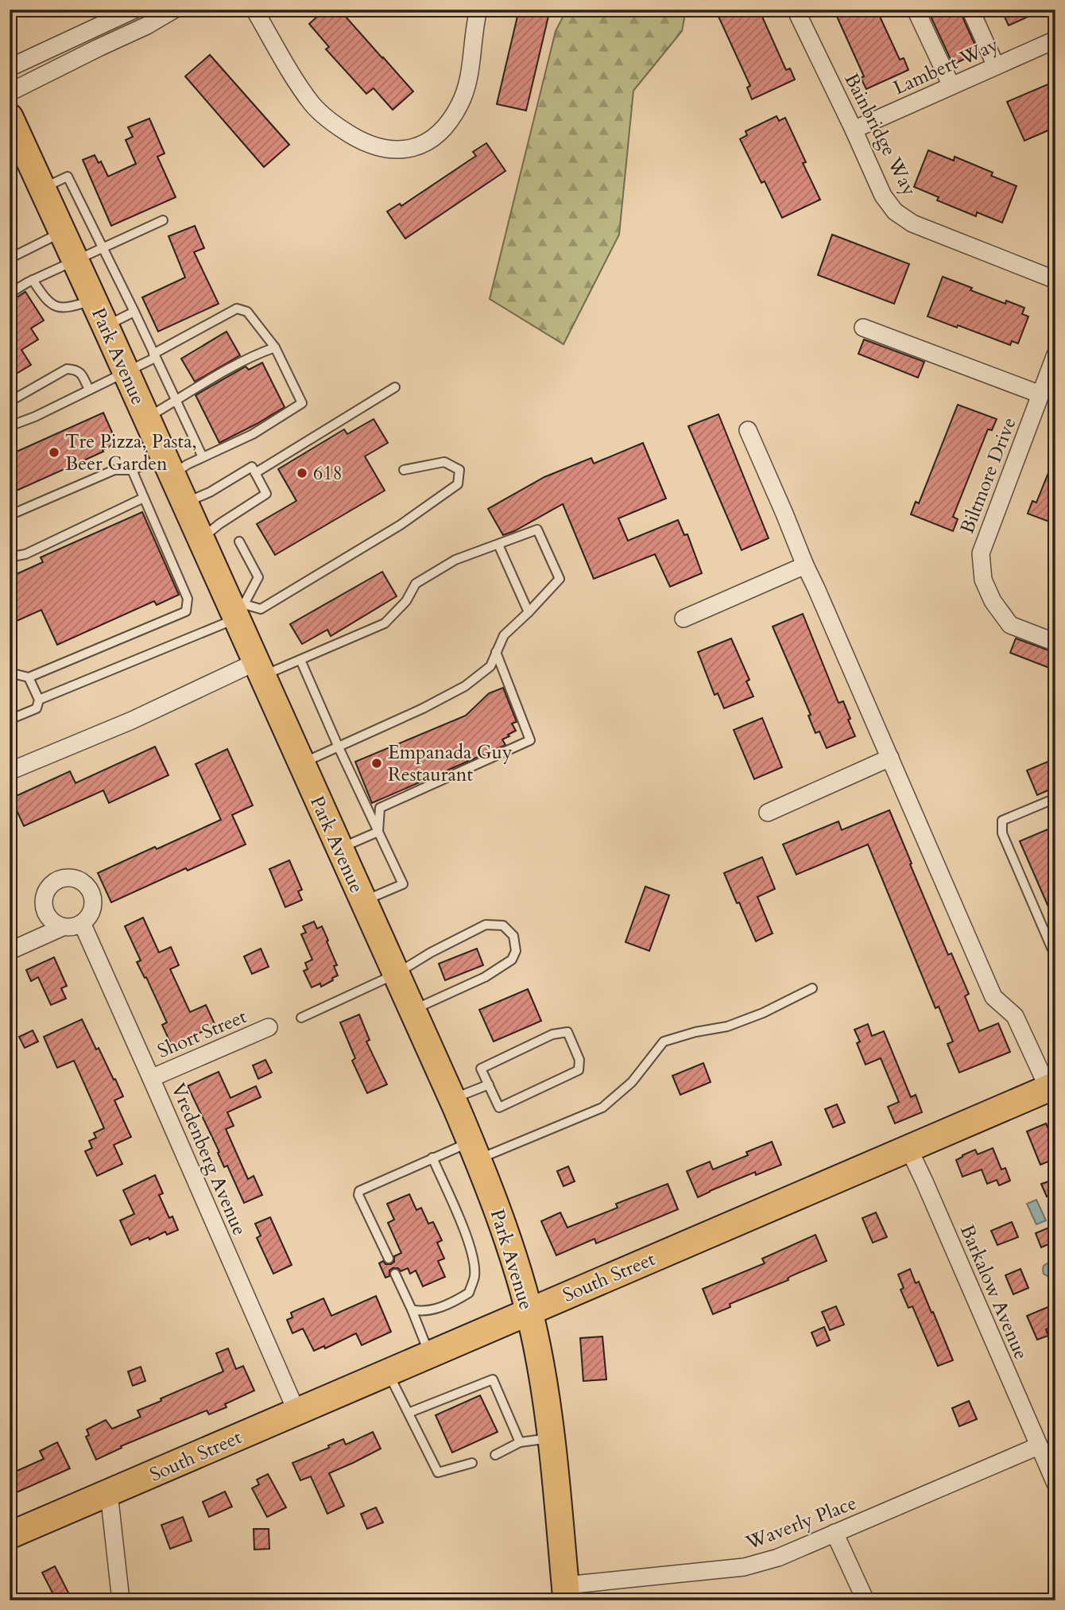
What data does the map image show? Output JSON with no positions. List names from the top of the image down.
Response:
{
  "streets": {
    "main road": ["Park Avenue", "South Street"],
    "street": [
      "Lambert Way",
      "Bainbridge Way",
      "Biltmore Drive",
      "Short Street",
      "Vredenberg Avenue",
      "Barkalow Avenue",
      "Waverly Place"
    ]
  },
  "crossings": [
    ["Lambert Way", "Bainbridge Way"],
    ["Park Avenue", "South Street"],
    ["Park Avenue", "Waverly Place"],
    ["Short Street", "Vredenberg Avenue"],
    ["Vredenberg Avenue", "South Street"],
    ["South Street", "Barkalow Avenue"],
    ["Barkalow Avenue", "Waverly Place"]
  ],
  "places": ["Tre Pizza, Pasta, Beer Garden", "618", "Empanada Guy Restaurant"]
}
